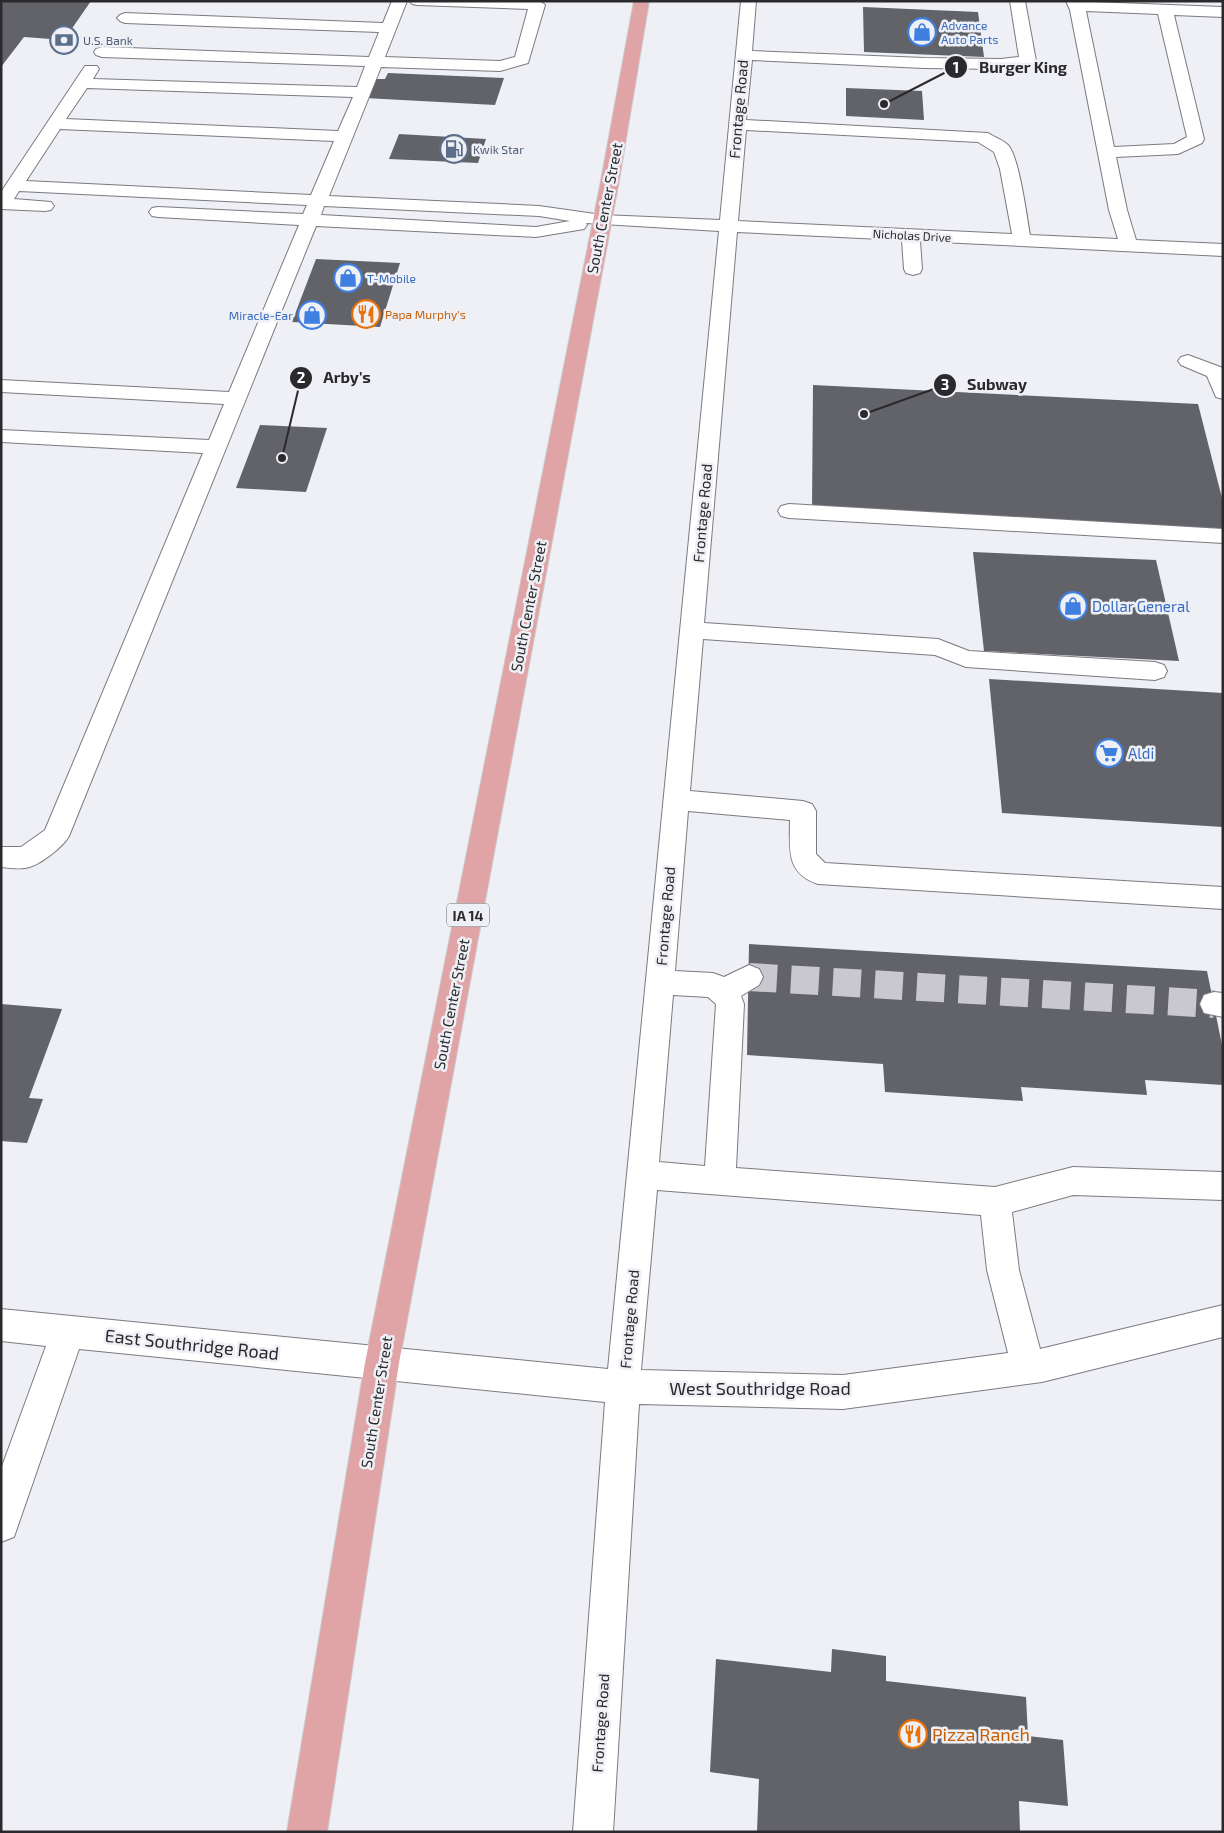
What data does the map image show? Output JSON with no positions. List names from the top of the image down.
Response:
{
  "streets": {
    "main road": ["South Center Street", "IA 14"],
    "street": [
      "Frontage Road",
      "Nicholas Drive",
      "East Southridge Road",
      "West Southridge Road"
    ]
  },
  "crossings": [
    ["Frontage Road", "Nicholas Drive"],
    ["Frontage Road", "West Southridge Road"],
    ["South Center Street", "Nicholas Drive"],
    ["South Center Street", "East Southridge Road"],
    ["South Center Street", "West Southridge Road"],
    ["East Southridge Road", "West Southridge Road"]
  ],
  "places": {
    "shop": [
      "Advance Auto Parts",
      "T-Mobile",
      "Miracle-Ear",
      "Dollar General"
    ],
    "bank": ["U.S. Bank"],
    "other": ["Burger King", "Subway", "Arby's"],
    "fuel station": ["Kwik Star"],
    "restaurant": ["Papa Murphy's", "Pizza Ranch"],
    "supermarket": ["Aldi"]
  }
}
